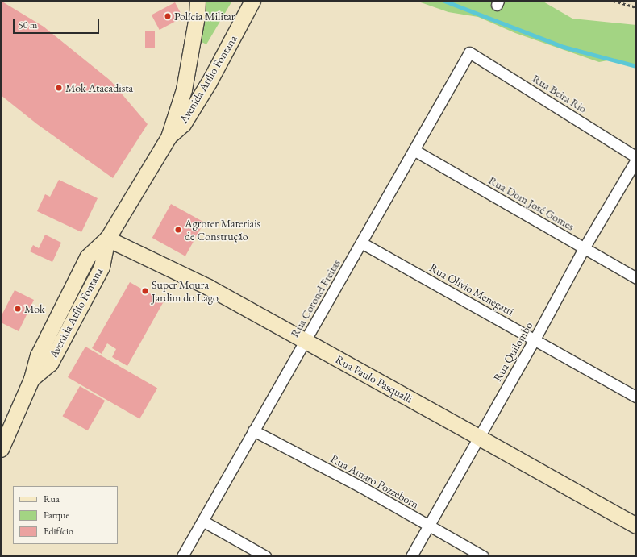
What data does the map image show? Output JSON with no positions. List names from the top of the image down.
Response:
{
  "streets": {
    "main road": ["Avenida Atílio Fontana", "Rua Paulo Pasqualli"],
    "street": [
      "Rua Beira Rio",
      "Rua Dom José Gomes",
      "Rua Olívio Menegatti",
      "Rua Coronel Freitas",
      "Rua Quilombo",
      "Rua Amaro Pozzeborn"
    ]
  },
  "crossings": [
    ["Avenida Atílio Fontana", "Rua Paulo Pasqualli"],
    ["Rua Beira Rio", "Rua Coronel Freitas"],
    ["Rua Beira Rio", "Rua Quilombo"],
    ["Rua Dom José Gomes", "Rua Coronel Freitas"],
    ["Rua Dom José Gomes", "Rua Quilombo"],
    ["Rua Olívio Menegatti", "Rua Coronel Freitas"],
    ["Rua Olívio Menegatti", "Rua Quilombo"],
    ["Rua Coronel Freitas", "Rua Paulo Pasqualli"],
    ["Rua Coronel Freitas", "Rua Amaro Pozzeborn"],
    ["Rua Quilombo", "Rua Paulo Pasqualli"],
    ["Rua Quilombo", "Rua Amaro Pozzeborn"]
  ],
  "places": [
    "Polícia Militar",
    "Mok Atacadista",
    "Agroter Materiais de Construção",
    "Super Moura Jardim do Lago",
    "Mok"
  ],
  "legend": ["Rua", "Parque", "Edifício"],
  "scale_bar": "50 m"
}
